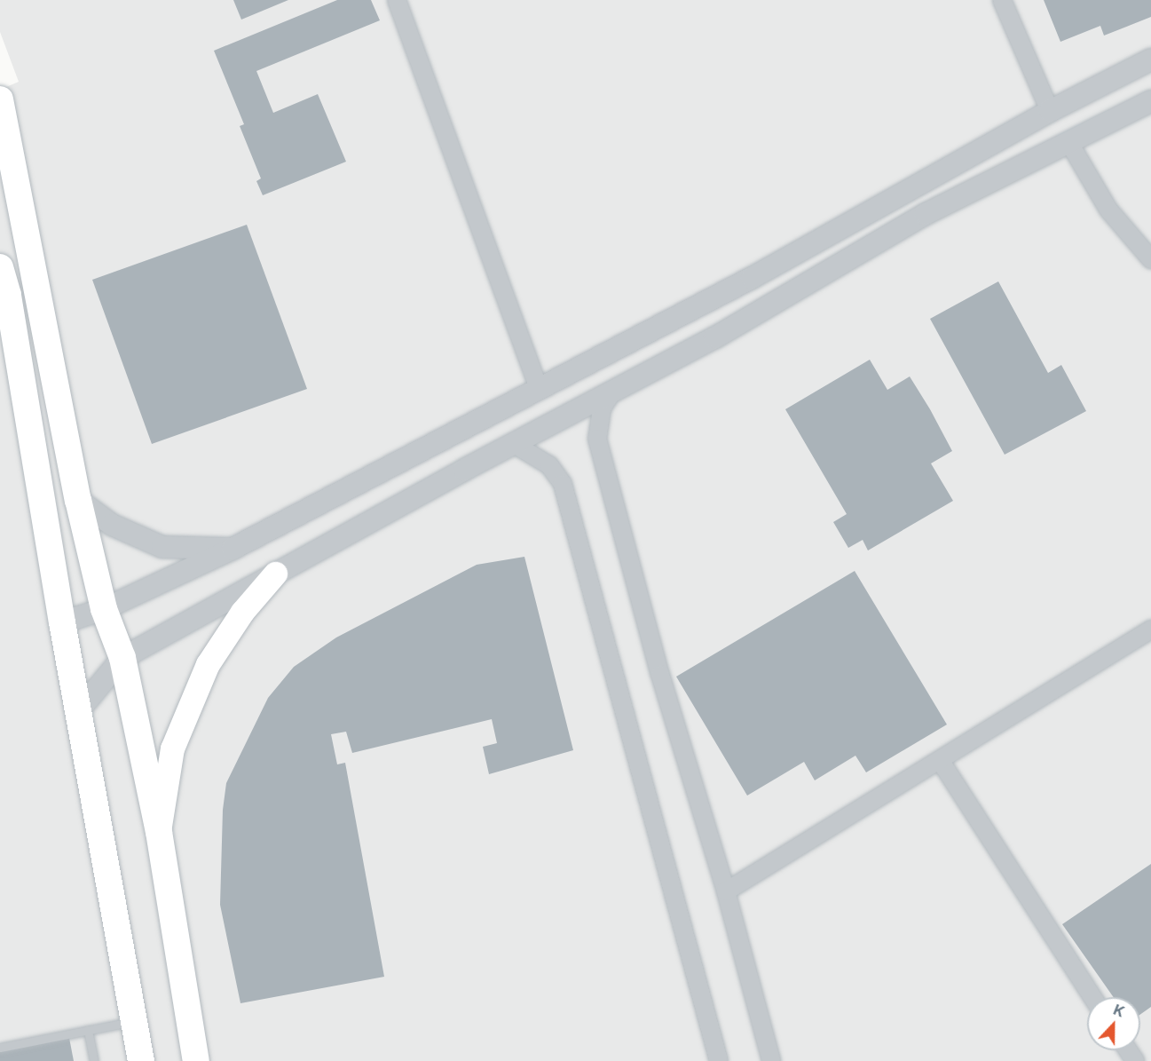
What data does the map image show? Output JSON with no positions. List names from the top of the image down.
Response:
{
  "north": "top"
}
